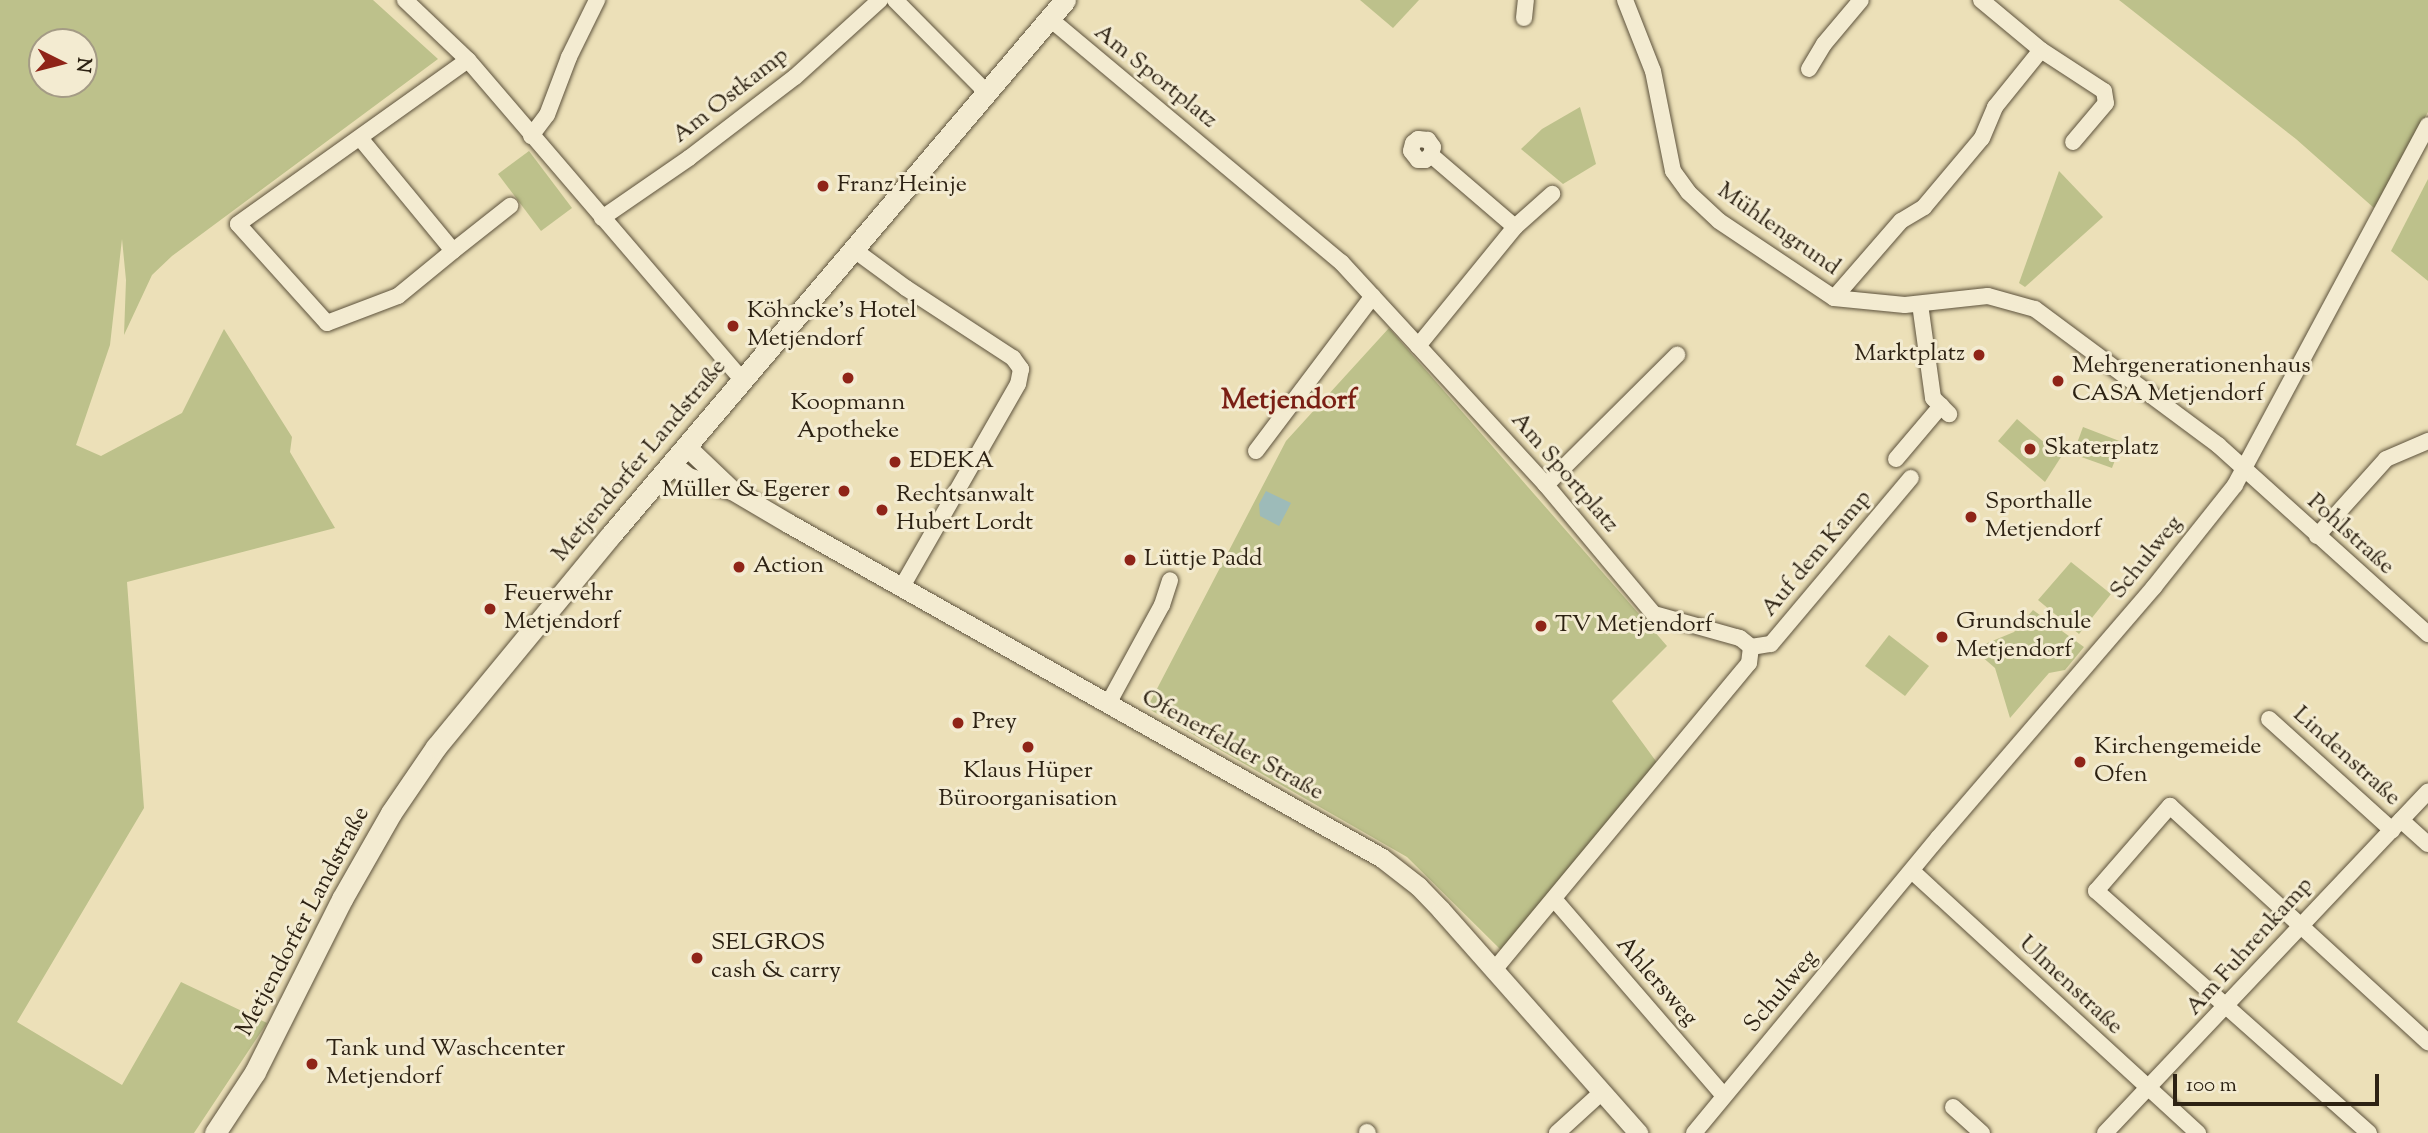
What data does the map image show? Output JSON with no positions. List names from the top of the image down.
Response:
{
  "streets": {
    "main road": ["Metjendorfer Landstraße"],
    "street": [
      "Am Sportplatz",
      "Am Ostkamp",
      "Mühlengrund",
      "Pohlstraße",
      "Auf dem Kamp",
      "Schulweg",
      "Ofenerfelder Straße",
      "Lindenstraße",
      "Am Fuhrenkamp",
      "Ahlersweg",
      "Ulmenstraße"
    ]
  },
  "crossings": [
    ["Am Sportplatz", "Metjendorfer Landstraße"],
    ["Am Sportplatz", "Auf dem Kamp"],
    ["Mühlengrund", "Pohlstraße"],
    ["Mühlengrund", "Schulweg"],
    ["Metjendorfer Landstraße", "Ofenerfelder Straße"],
    ["Pohlstraße", "Schulweg"],
    ["Schulweg", "Ahlersweg"],
    ["Schulweg", "Ulmenstraße"],
    ["Lindenstraße", "Am Fuhrenkamp"],
    ["Am Fuhrenkamp", "Ulmenstraße"]
  ],
  "districts": ["Metjendorf"],
  "places": [
    "Franz Heinje",
    "Köhncke's Hotel Metjendorf",
    "Marktplatz",
    "Koopmann Apotheke",
    "Mehrgenerationenhaus CASA Metjendorf",
    "Skaterplatz",
    "EDEKA",
    "Müller & Egerer",
    "Rechtsanwalt Hubert Lordt",
    "Sporthalle Metjendorf",
    "Lüttje Padd",
    "Action",
    "Feuerwehr Metjendorf",
    "TV Metjendorf",
    "Grundschule Metjendorf",
    "Prey",
    "Klaus Hüper Büroorganisation",
    "Kirchengemeide Ofen",
    "SELGROS cash & carry",
    "Tank und Waschcenter Metjendorf"
  ],
  "scale_bar": "100 m",
  "north": "right"
}
